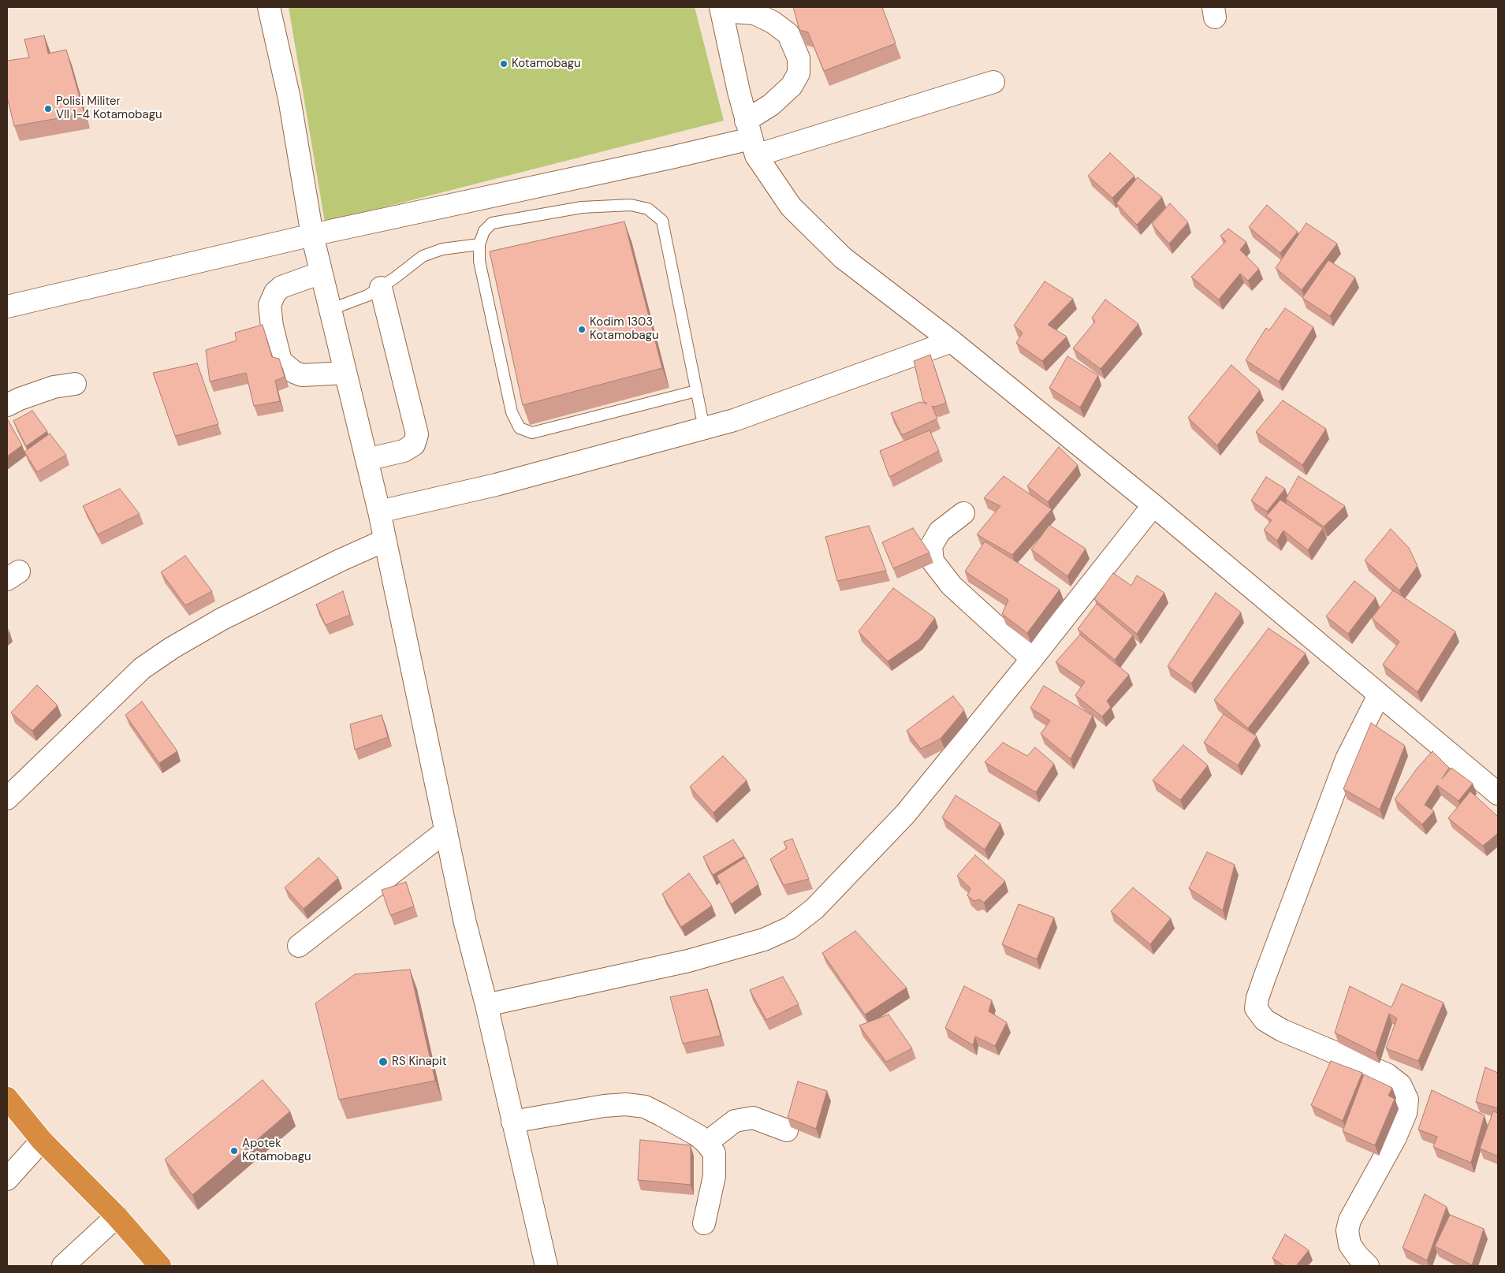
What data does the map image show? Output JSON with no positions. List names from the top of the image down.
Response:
{
  "places": [
    "Kotamobagu",
    "Polisi Militer VII 1-4 Kotamobagu",
    "Kodim 1303 Kotamobagu",
    "RS Kinapit",
    "Apotek Kotamobagu"
  ]
}
